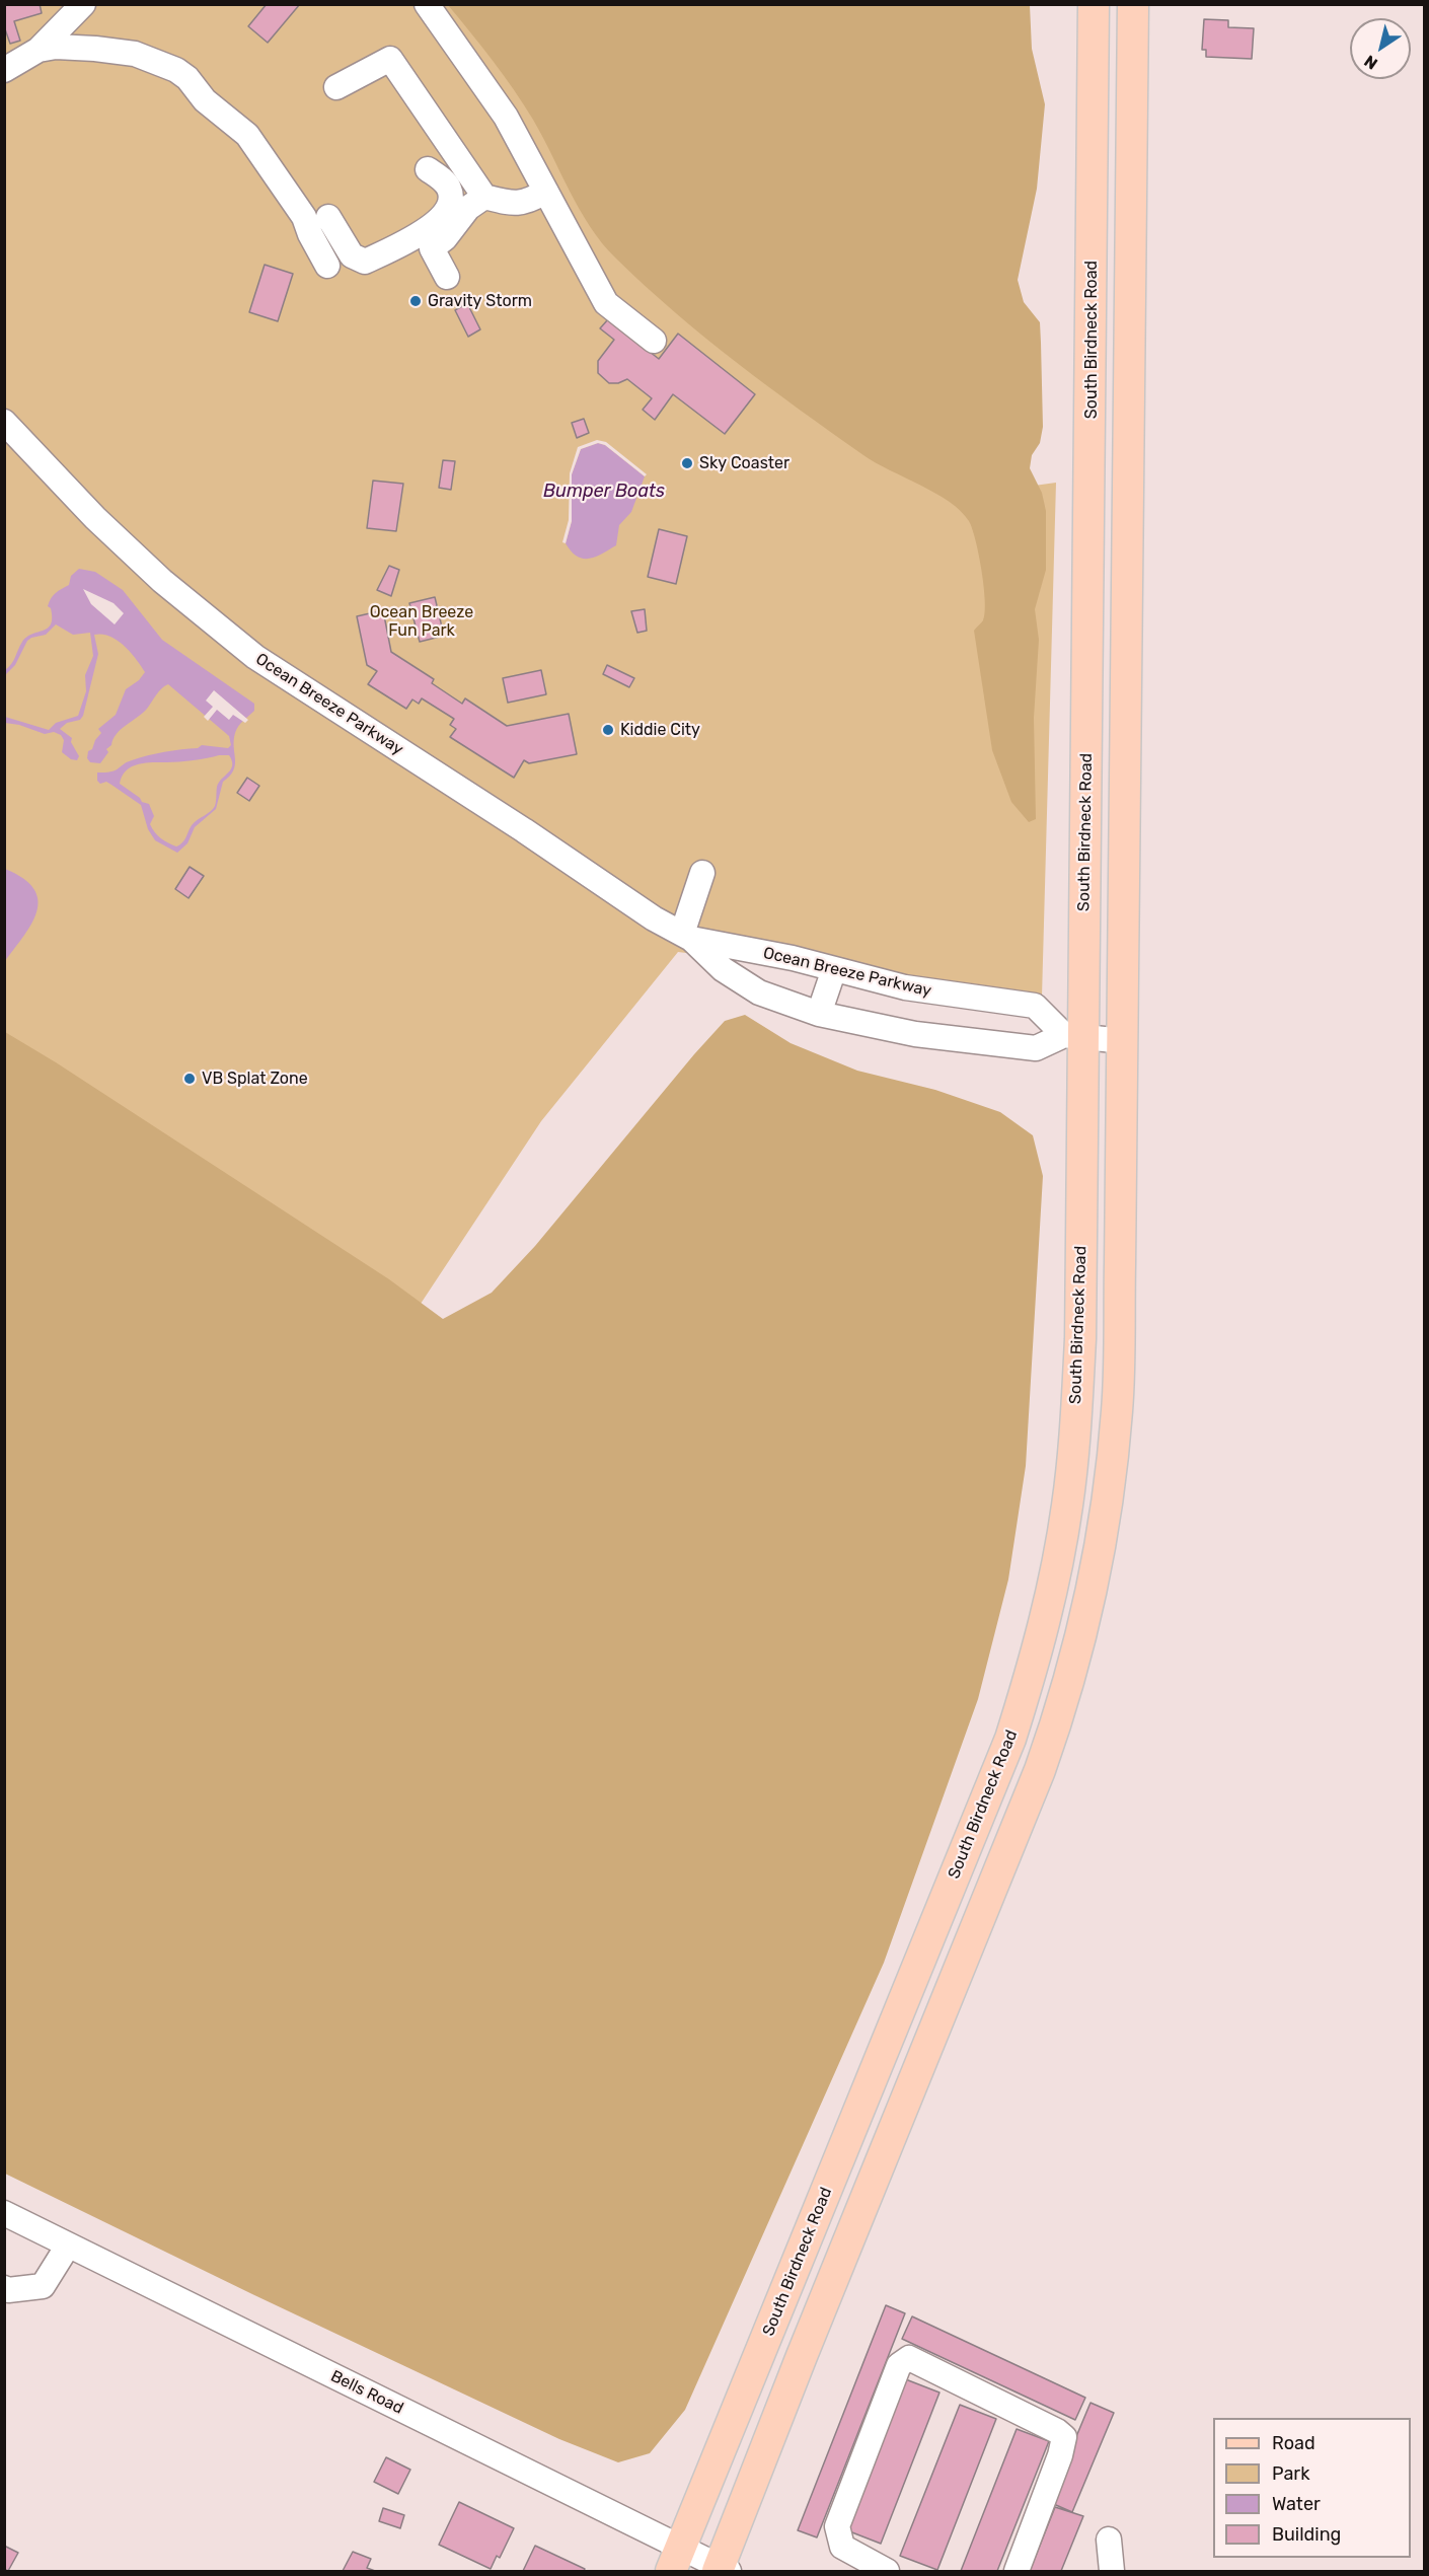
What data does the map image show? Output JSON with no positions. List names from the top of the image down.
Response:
{
  "streets": {
    "main road": ["South Birdneck Road"],
    "street": ["Ocean Breeze Parkway", "Bells Road"]
  },
  "crossings": [
    ["South Birdneck Road", "Ocean Breeze Parkway"],
    ["South Birdneck Road", "Bells Road"]
  ],
  "water": ["Bumper Boats"],
  "parks": ["Ocean Breeze Fun Park"],
  "places": [
    "Gravity Storm",
    "Sky Coaster",
    "Kiddie City",
    "VB Splat Zone"
  ],
  "legend": [
    "Road",
    "Park",
    "Water",
    "Building"
  ],
  "north": "bottom left"
}
